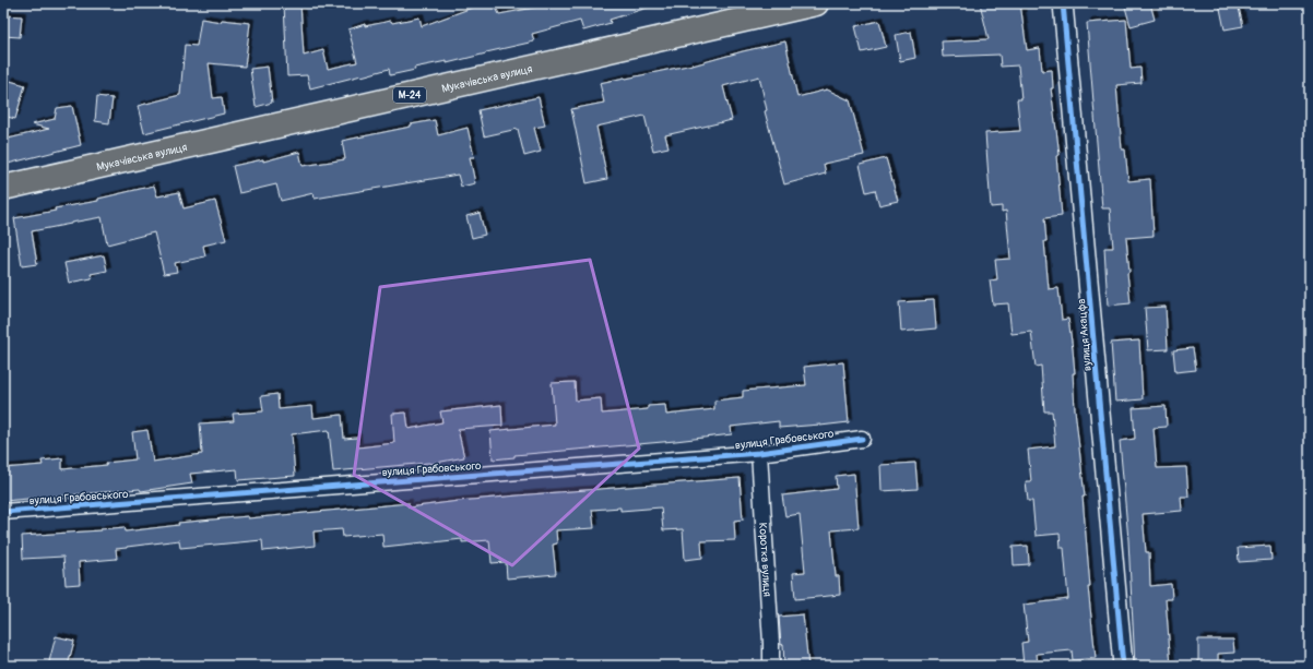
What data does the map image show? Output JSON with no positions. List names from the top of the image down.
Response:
{
  "streets": {
    "highway": ["Мукачівська вулиця", "М-24"],
    "street": ["вулиця Акацфа", "вулиця Грабовського", "Коротка вулиця"]
  },
  "crossings": [
    ["вулиця Грабовського", "Коротка вулиця"]
  ]
}
